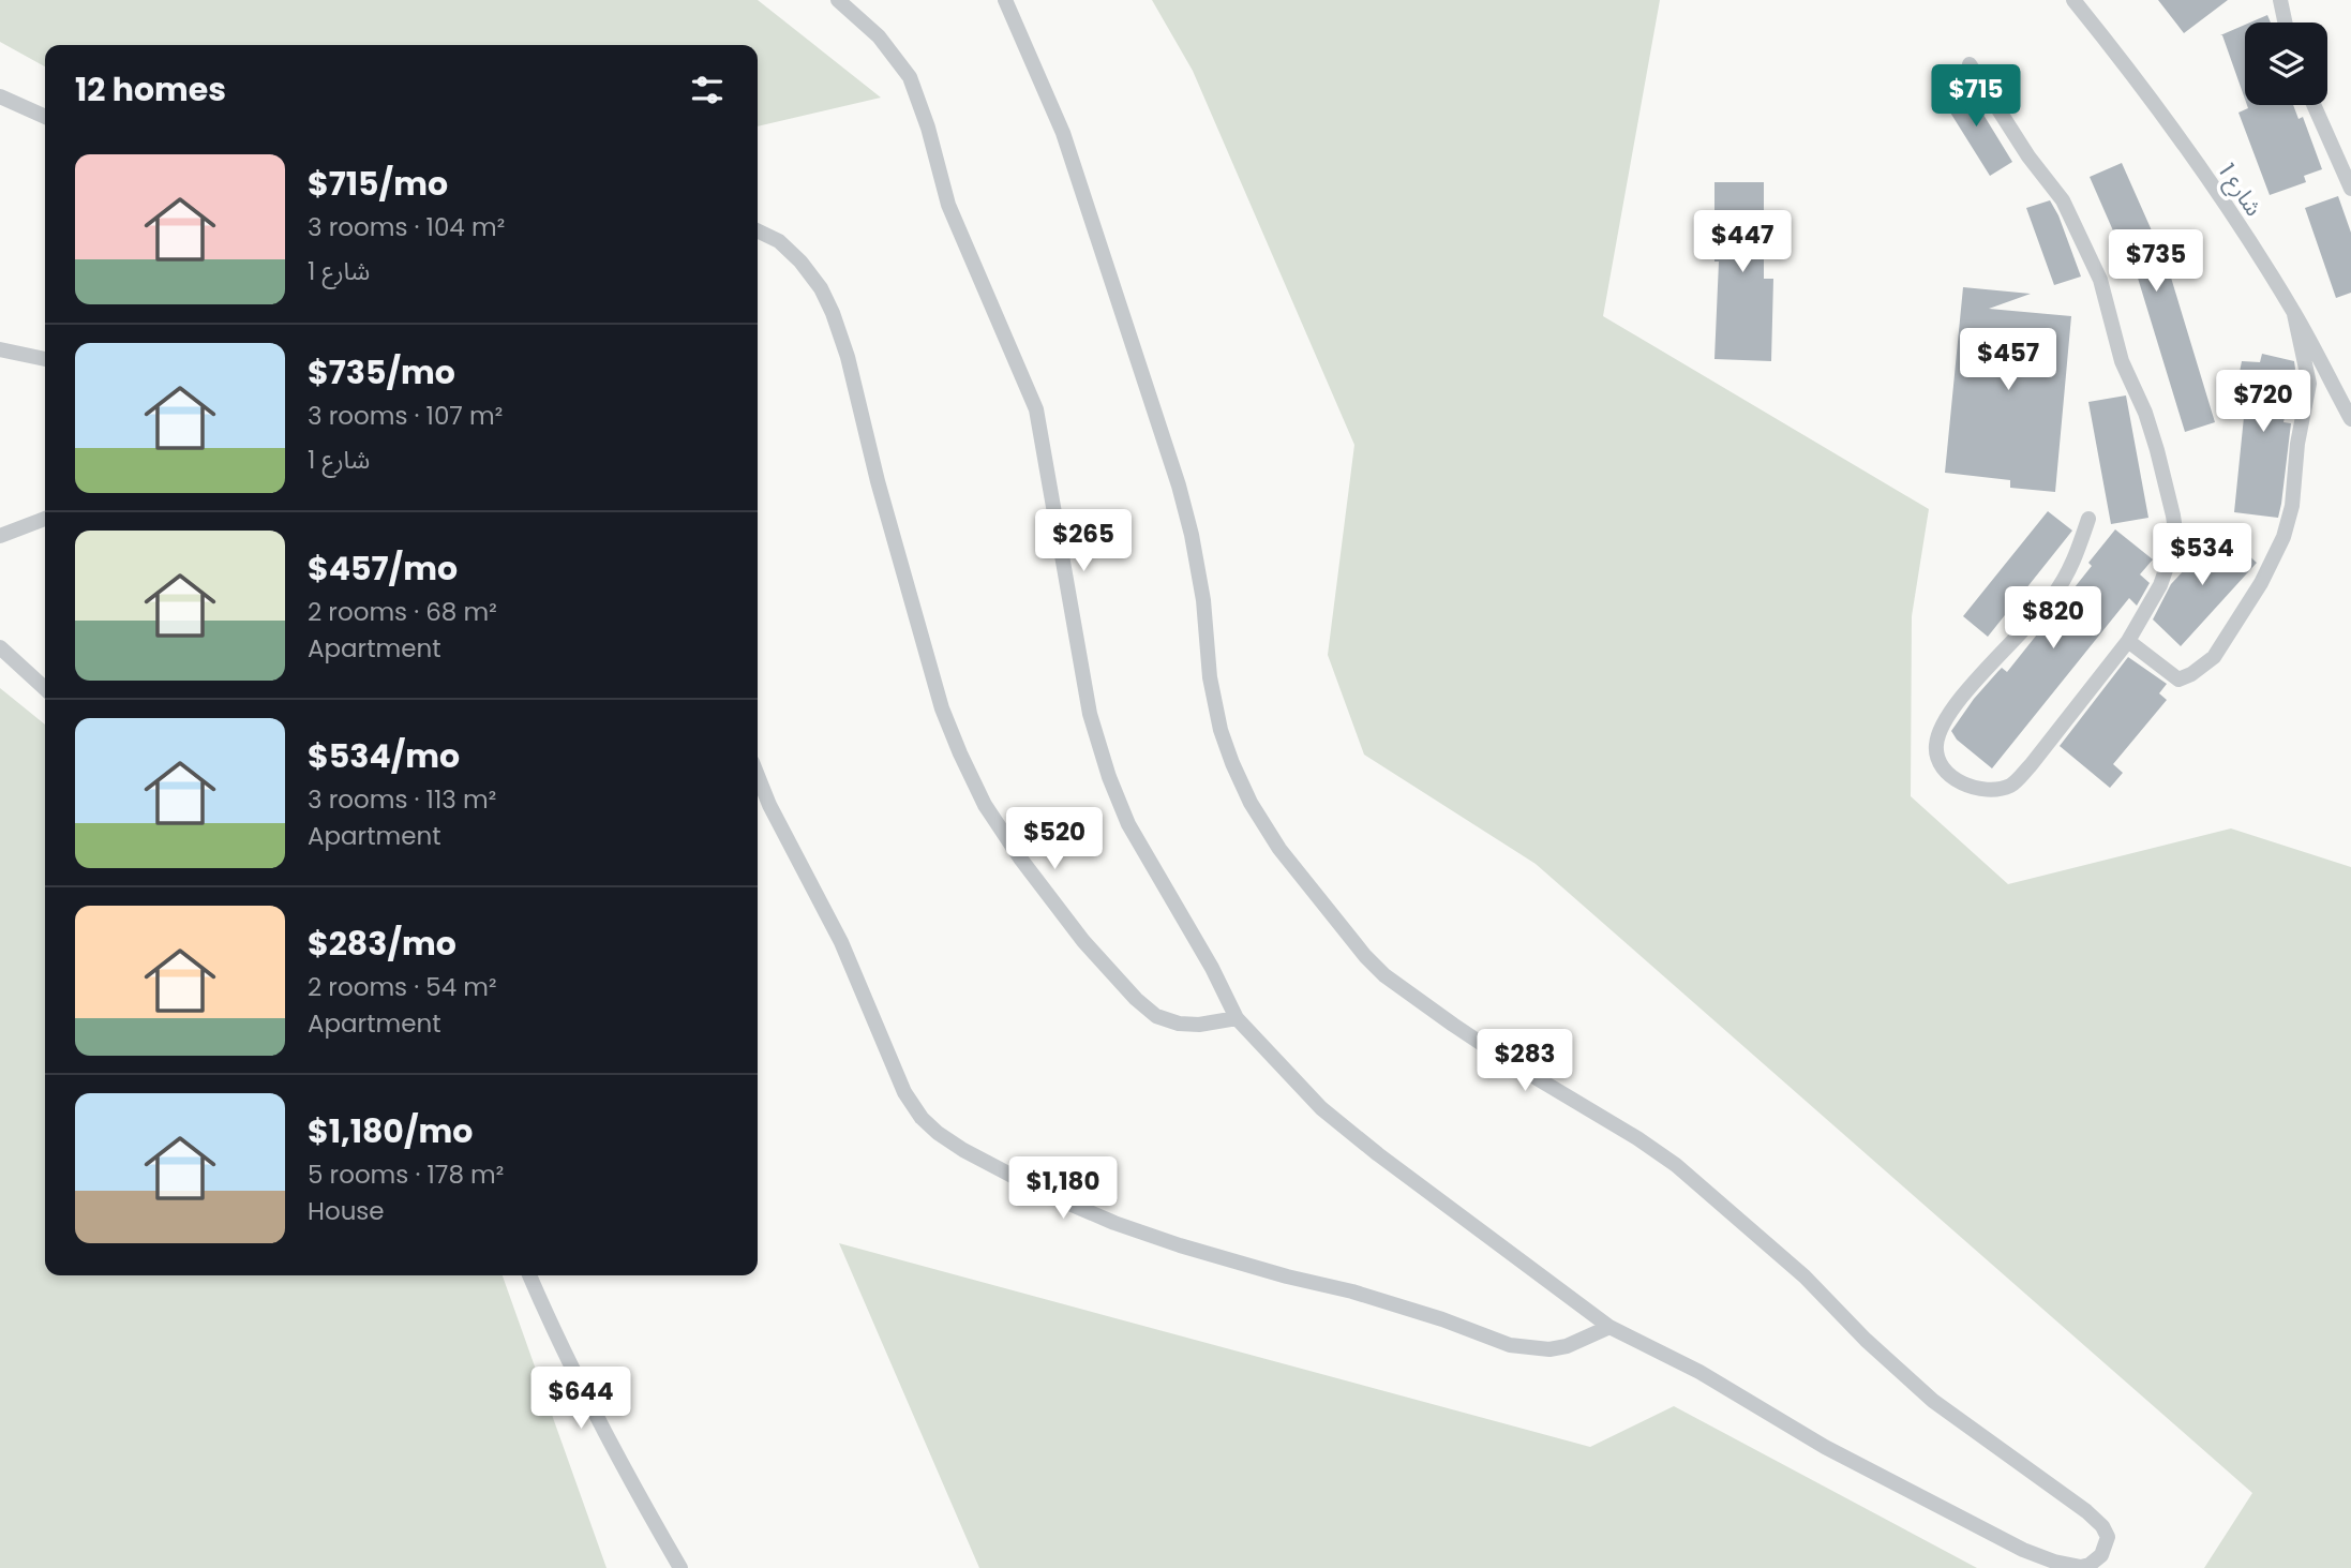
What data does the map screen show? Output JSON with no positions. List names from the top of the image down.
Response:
{
  "streets": {
    "street": ["شارع 1"]
  },
  "page": {
    "heading": "12 homes",
    "price": [
      "$715",
      "$447",
      "$735",
      "$457",
      "$720",
      "$265",
      "$534",
      "$820",
      "$520",
      "$283",
      "$1,180",
      "$644"
    ],
    "list": [
      {
        "name": "$715/mo",
        "note": "3 rooms · 104 m² · شارع 1"
      },
      {
        "name": "$735/mo",
        "note": "3 rooms · 107 m² · شارع 1"
      },
      {
        "name": "$457/mo",
        "note": "2 rooms · 68 m² · Apartment"
      },
      {
        "name": "$534/mo",
        "note": "3 rooms · 113 m² · Apartment"
      },
      {
        "name": "$283/mo",
        "note": "2 rooms · 54 m² · Apartment"
      },
      {
        "name": "$1,180/mo",
        "note": "5 rooms · 178 m² · House"
      }
    ]
  }
}
